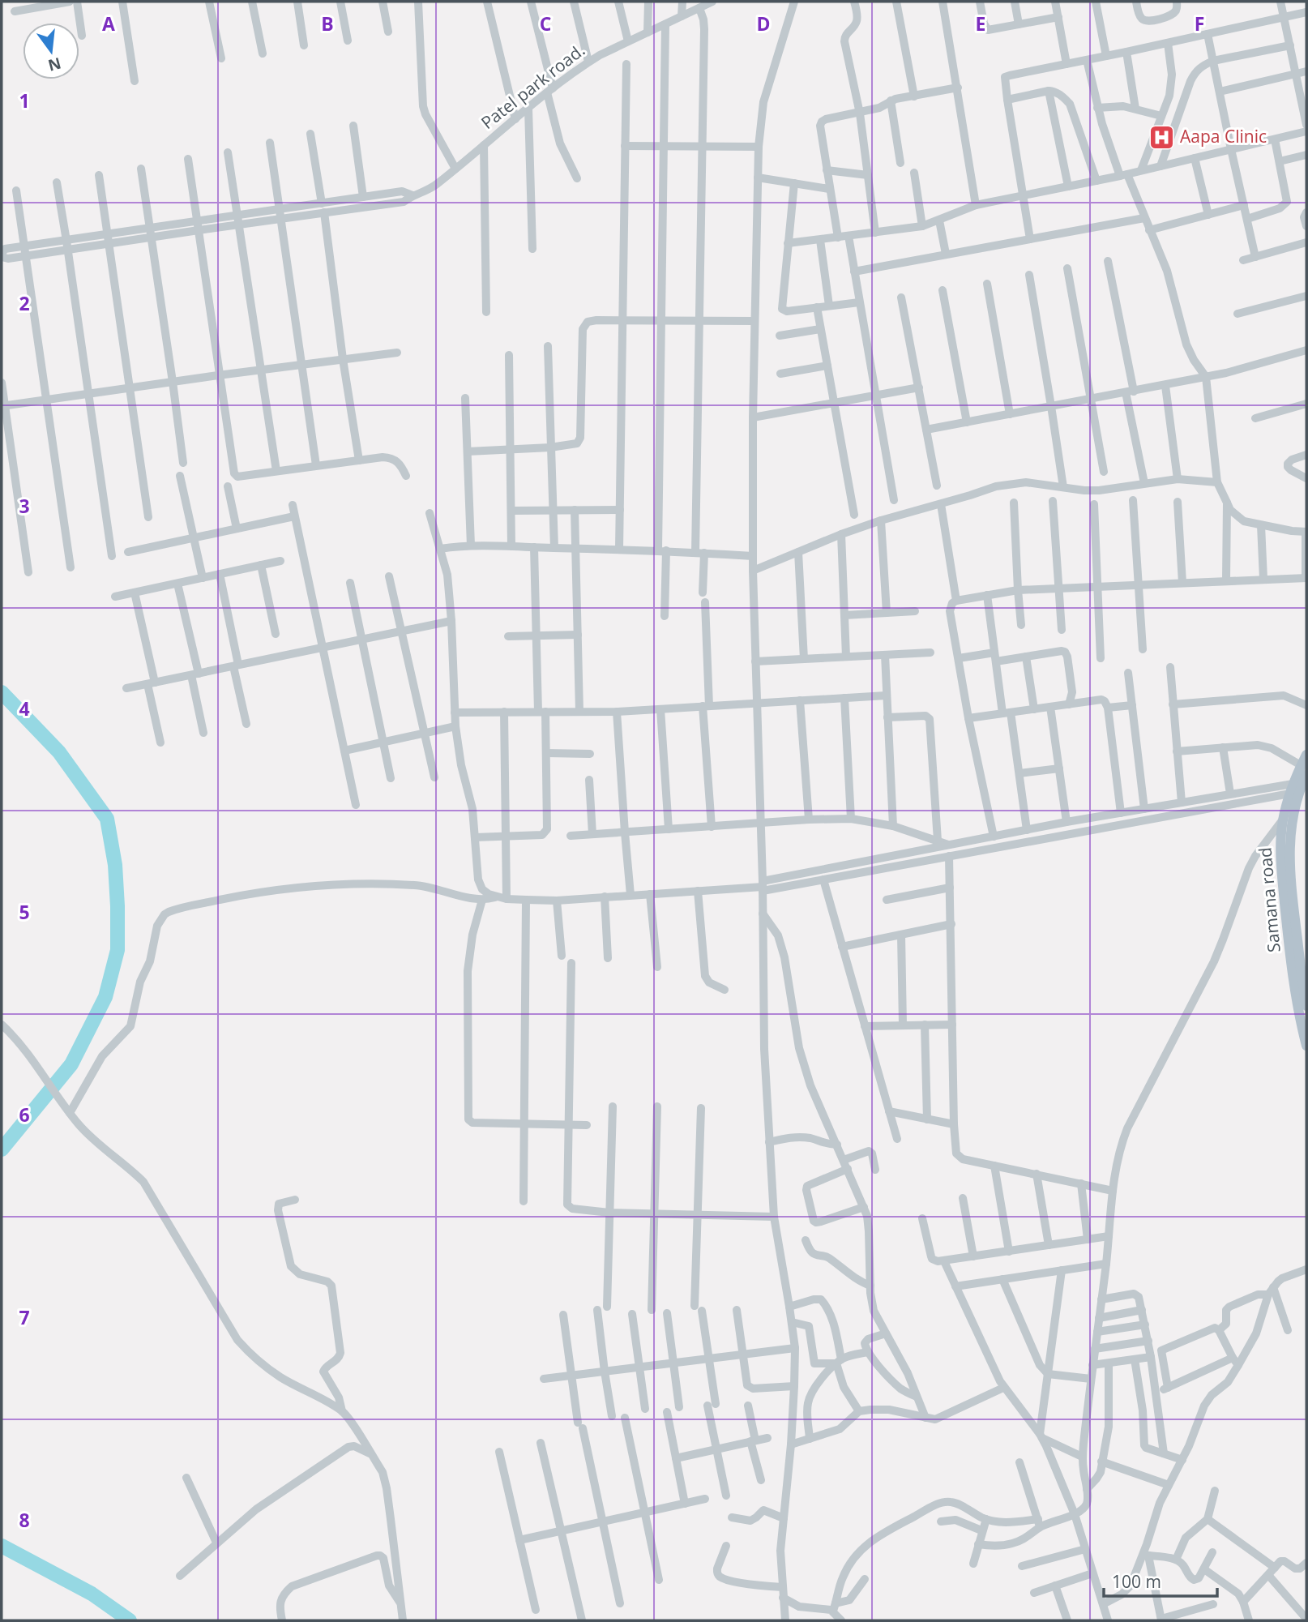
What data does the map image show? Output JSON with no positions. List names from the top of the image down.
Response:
{
  "streets": {
    "main road": ["Samana road"],
    "street": ["Patel park road."]
  },
  "places": {
    "hospital": ["Aapa Clinic"]
  },
  "scale_bar": "100 m",
  "north": "bottom",
  "grid": {
    "columns": [
      "A",
      "B",
      "C",
      "D",
      "E",
      "F"
    ],
    "rows": [
      "1",
      "2",
      "3",
      "4",
      "5",
      "6",
      "7",
      "8"
    ]
  }
}
